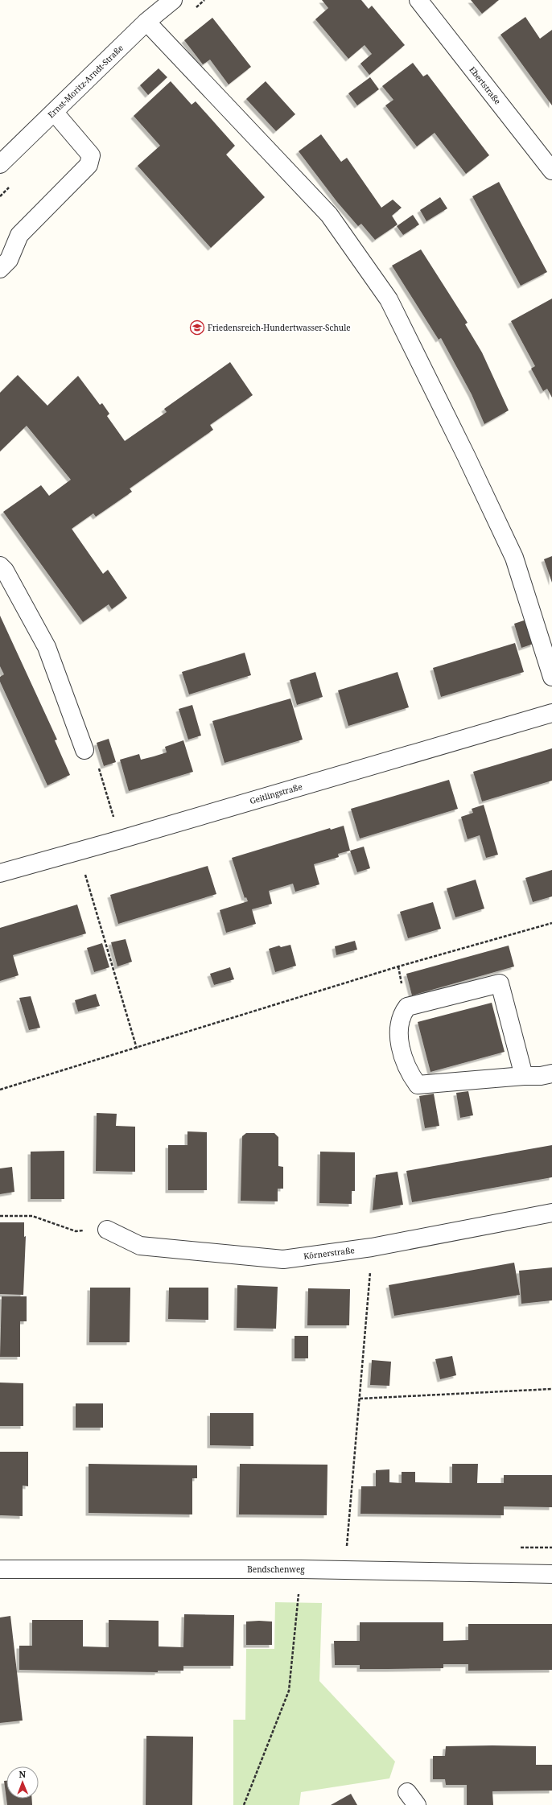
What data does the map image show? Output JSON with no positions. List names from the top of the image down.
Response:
{
  "streets": {
    "street": [
      "Ernst-Moritz-Arndt-Straße",
      "Ebertstraße",
      "Geitlingstraße",
      "Körnerstraße",
      "Bendschenweg"
    ]
  },
  "places": {
    "school or university": ["Friedensreich-Hundertwasser-Schule"]
  },
  "north": "top"
}
